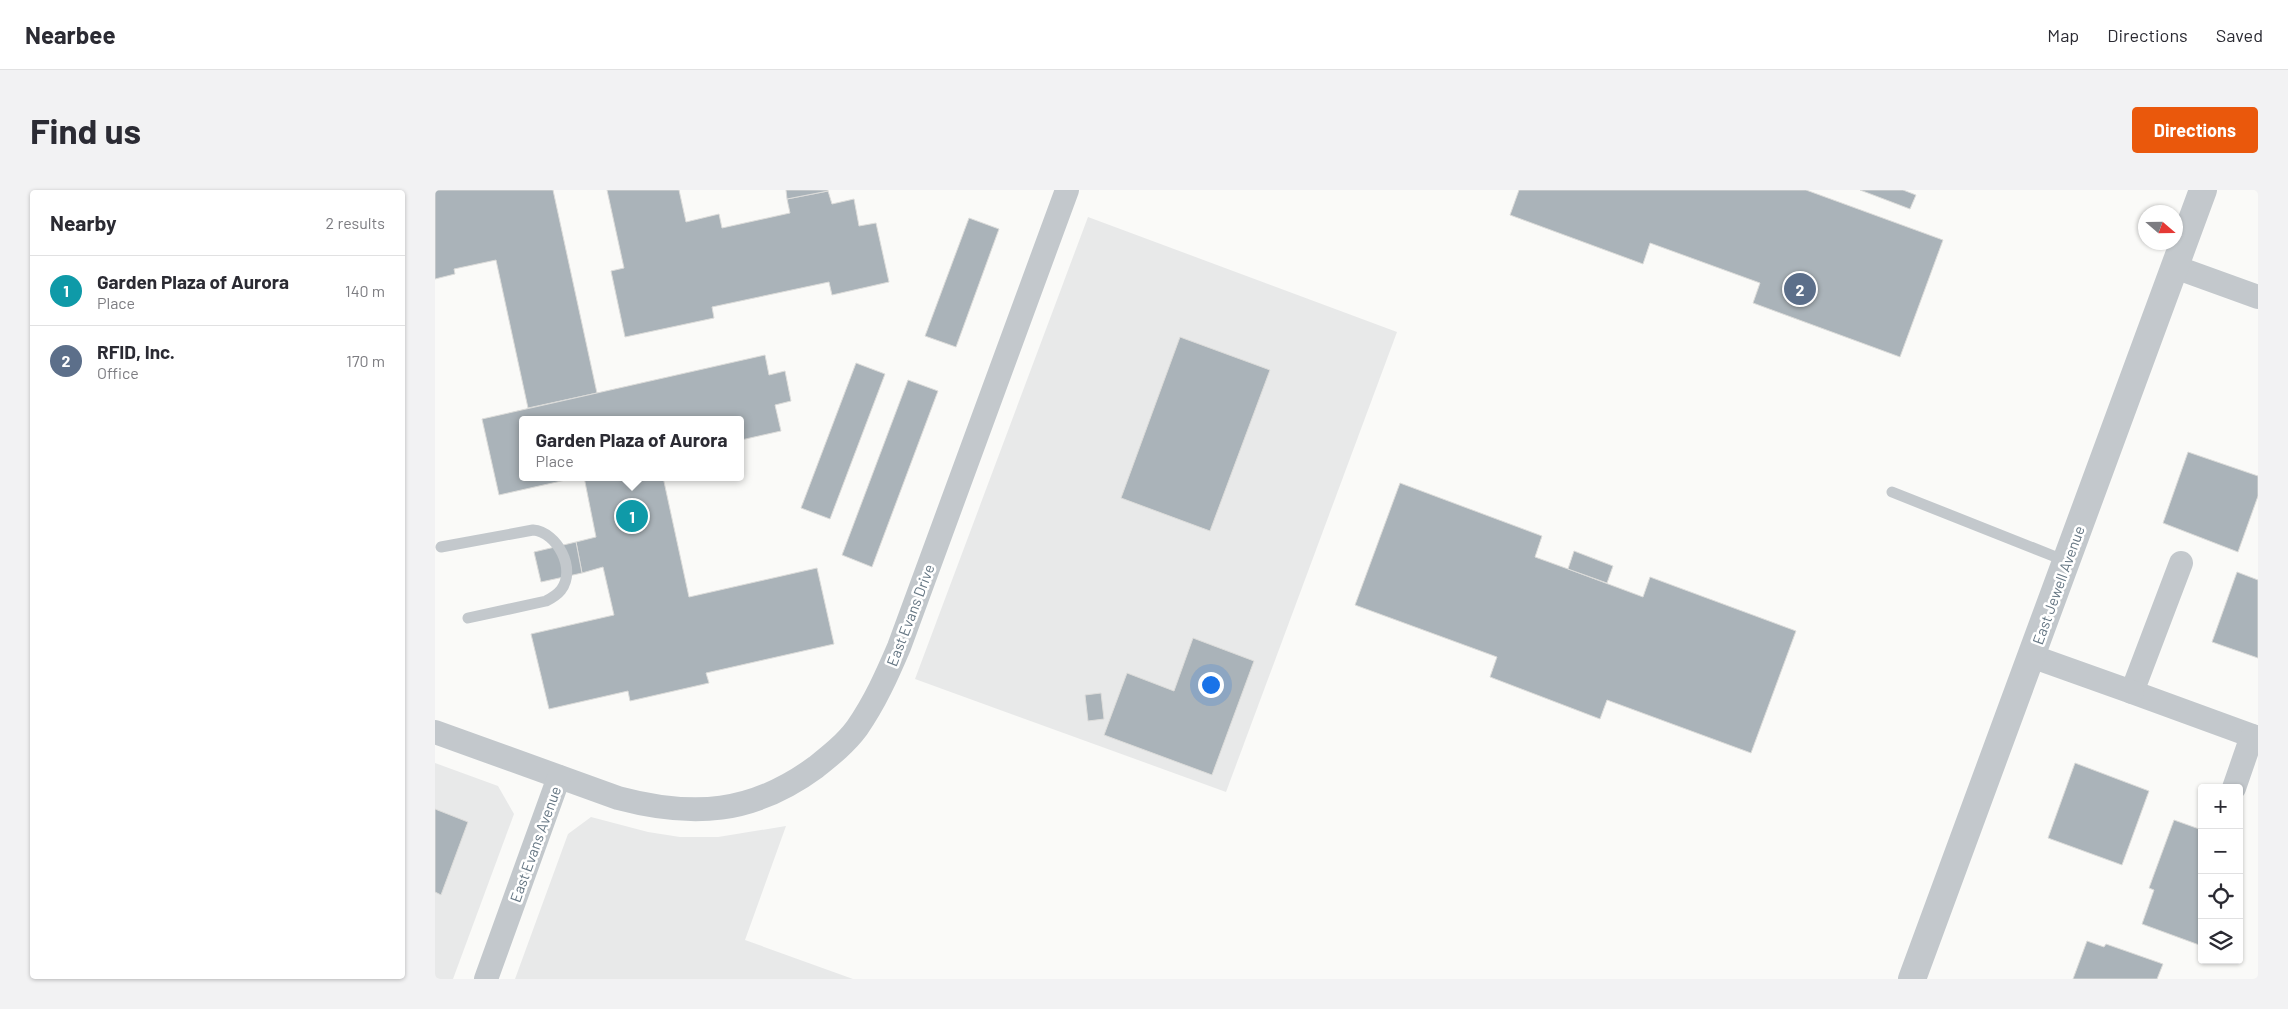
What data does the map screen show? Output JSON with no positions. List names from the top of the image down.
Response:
{
  "streets": {
    "street": ["East Jewell Avenue", "East Evans Drive", "East Evans Avenue"]
  },
  "crossings": [
    ["East Evans Drive", "East Evans Avenue"]
  ],
  "north": "right",
  "page": {
    "header": "Nearbee",
    "nav": ["Map", "Directions", "Saved"],
    "buttons": "Directions",
    "title": "Find us",
    "heading": ["Nearby", "2 results"],
    "list": [
      {
        "mark": "1",
        "name": "Garden Plaza of Aurora",
        "note": "Place",
        "value": "140 m"
      },
      {
        "mark": "2",
        "name": "RFID, Inc.",
        "note": "Office",
        "value": "170 m"
      }
    ],
    "pins": ["2", "1"],
    "popup": ["Garden Plaza of Aurora", "Place"],
    "map_buttons": ["+", "−"]
  }
}
